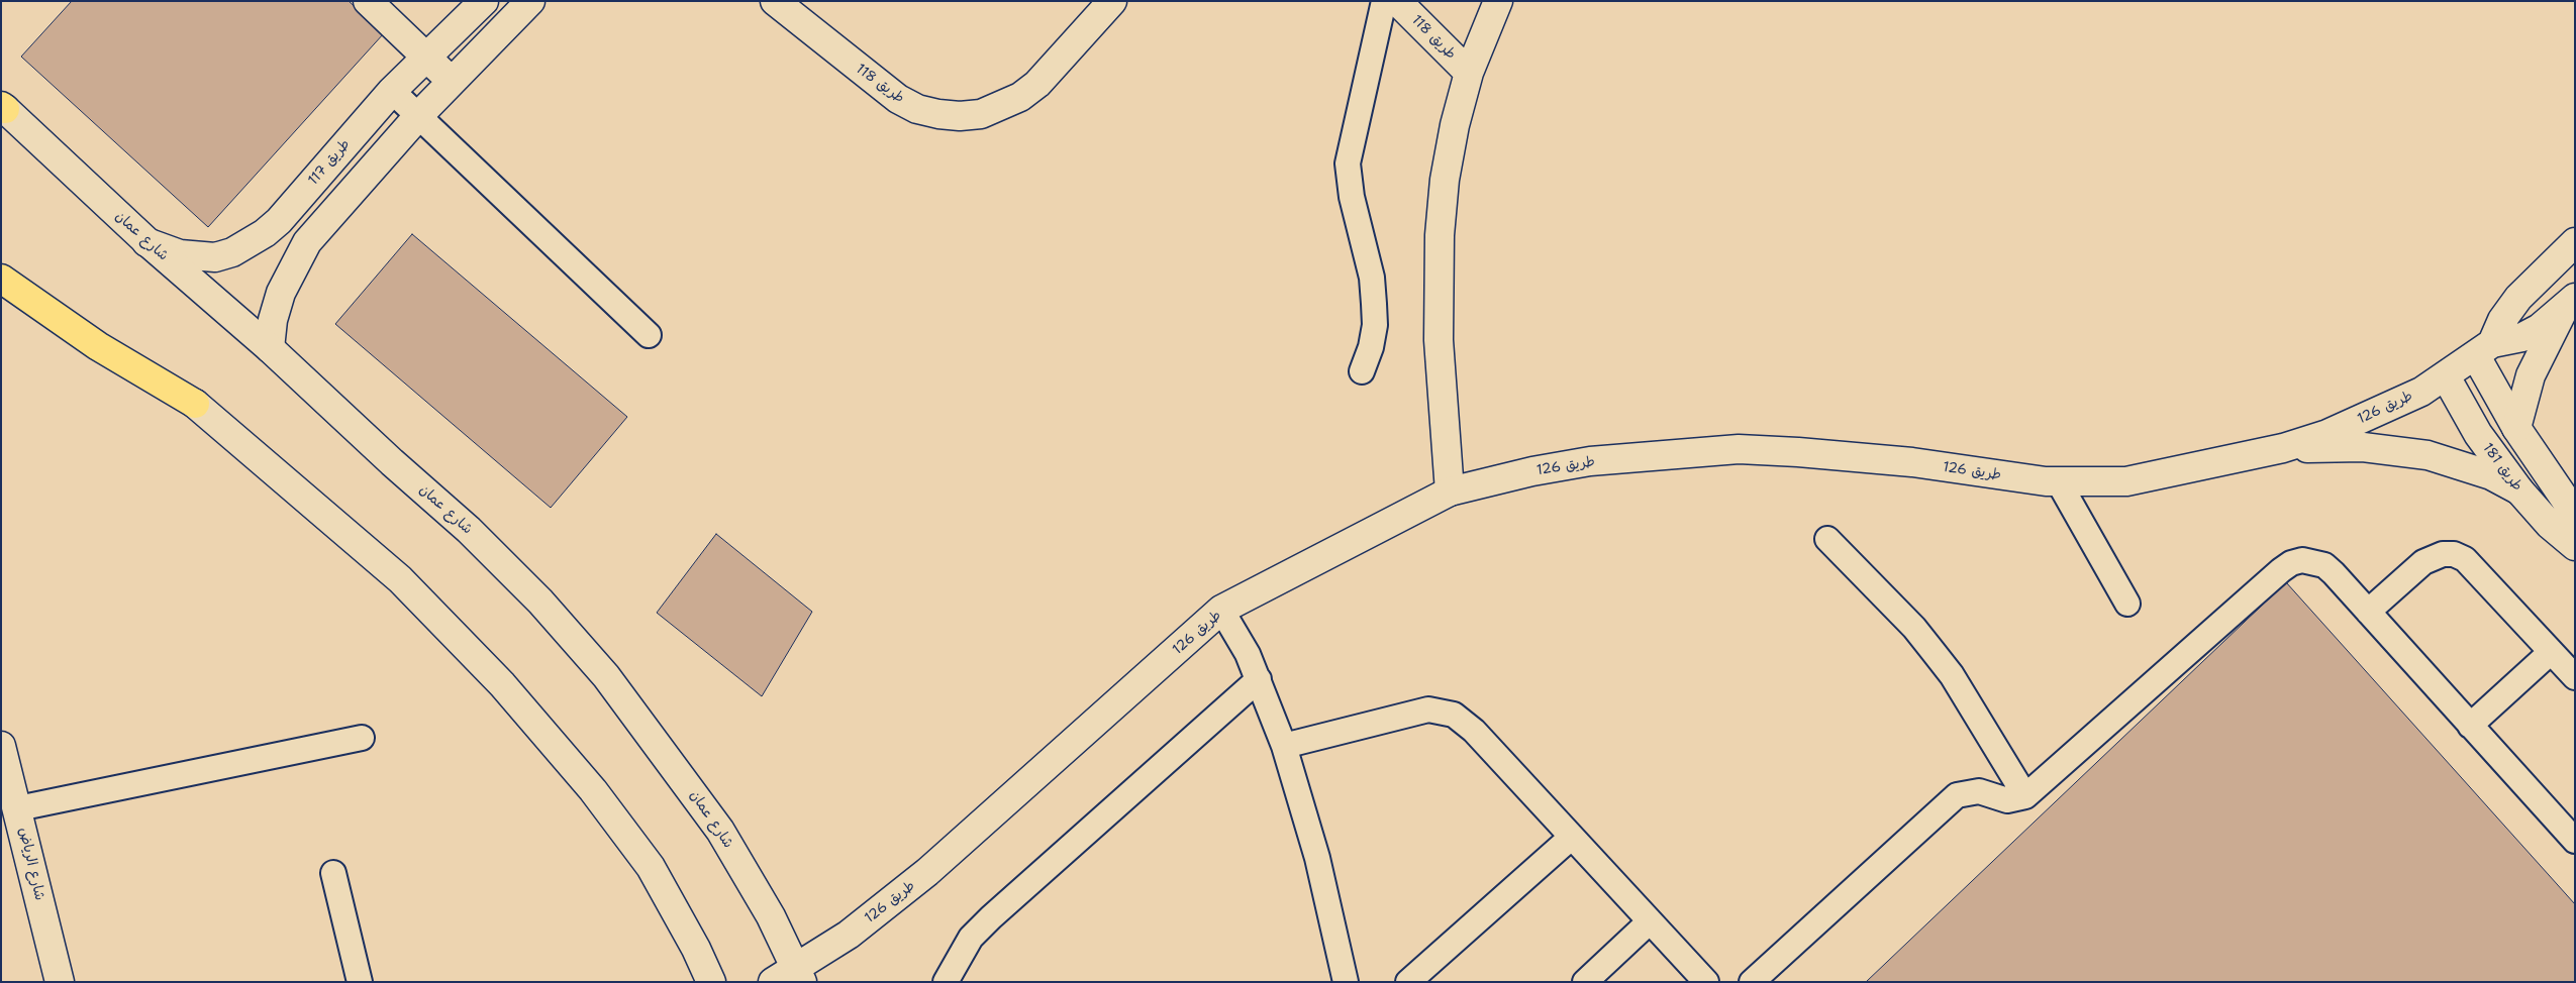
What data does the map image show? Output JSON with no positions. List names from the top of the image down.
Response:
{
  "streets": {
    "street": [
      "طريق 118",
      "طريق 117",
      "شارع عمان",
      "طريق 126",
      "طريق 181",
      "شارع الرياض"
    ]
  },
  "crossings": [
    ["طريق 117", "شارع عمان"],
    ["شارع عمان", "طريق 126"],
    ["طريق 126", "طريق 181"]
  ]
}
